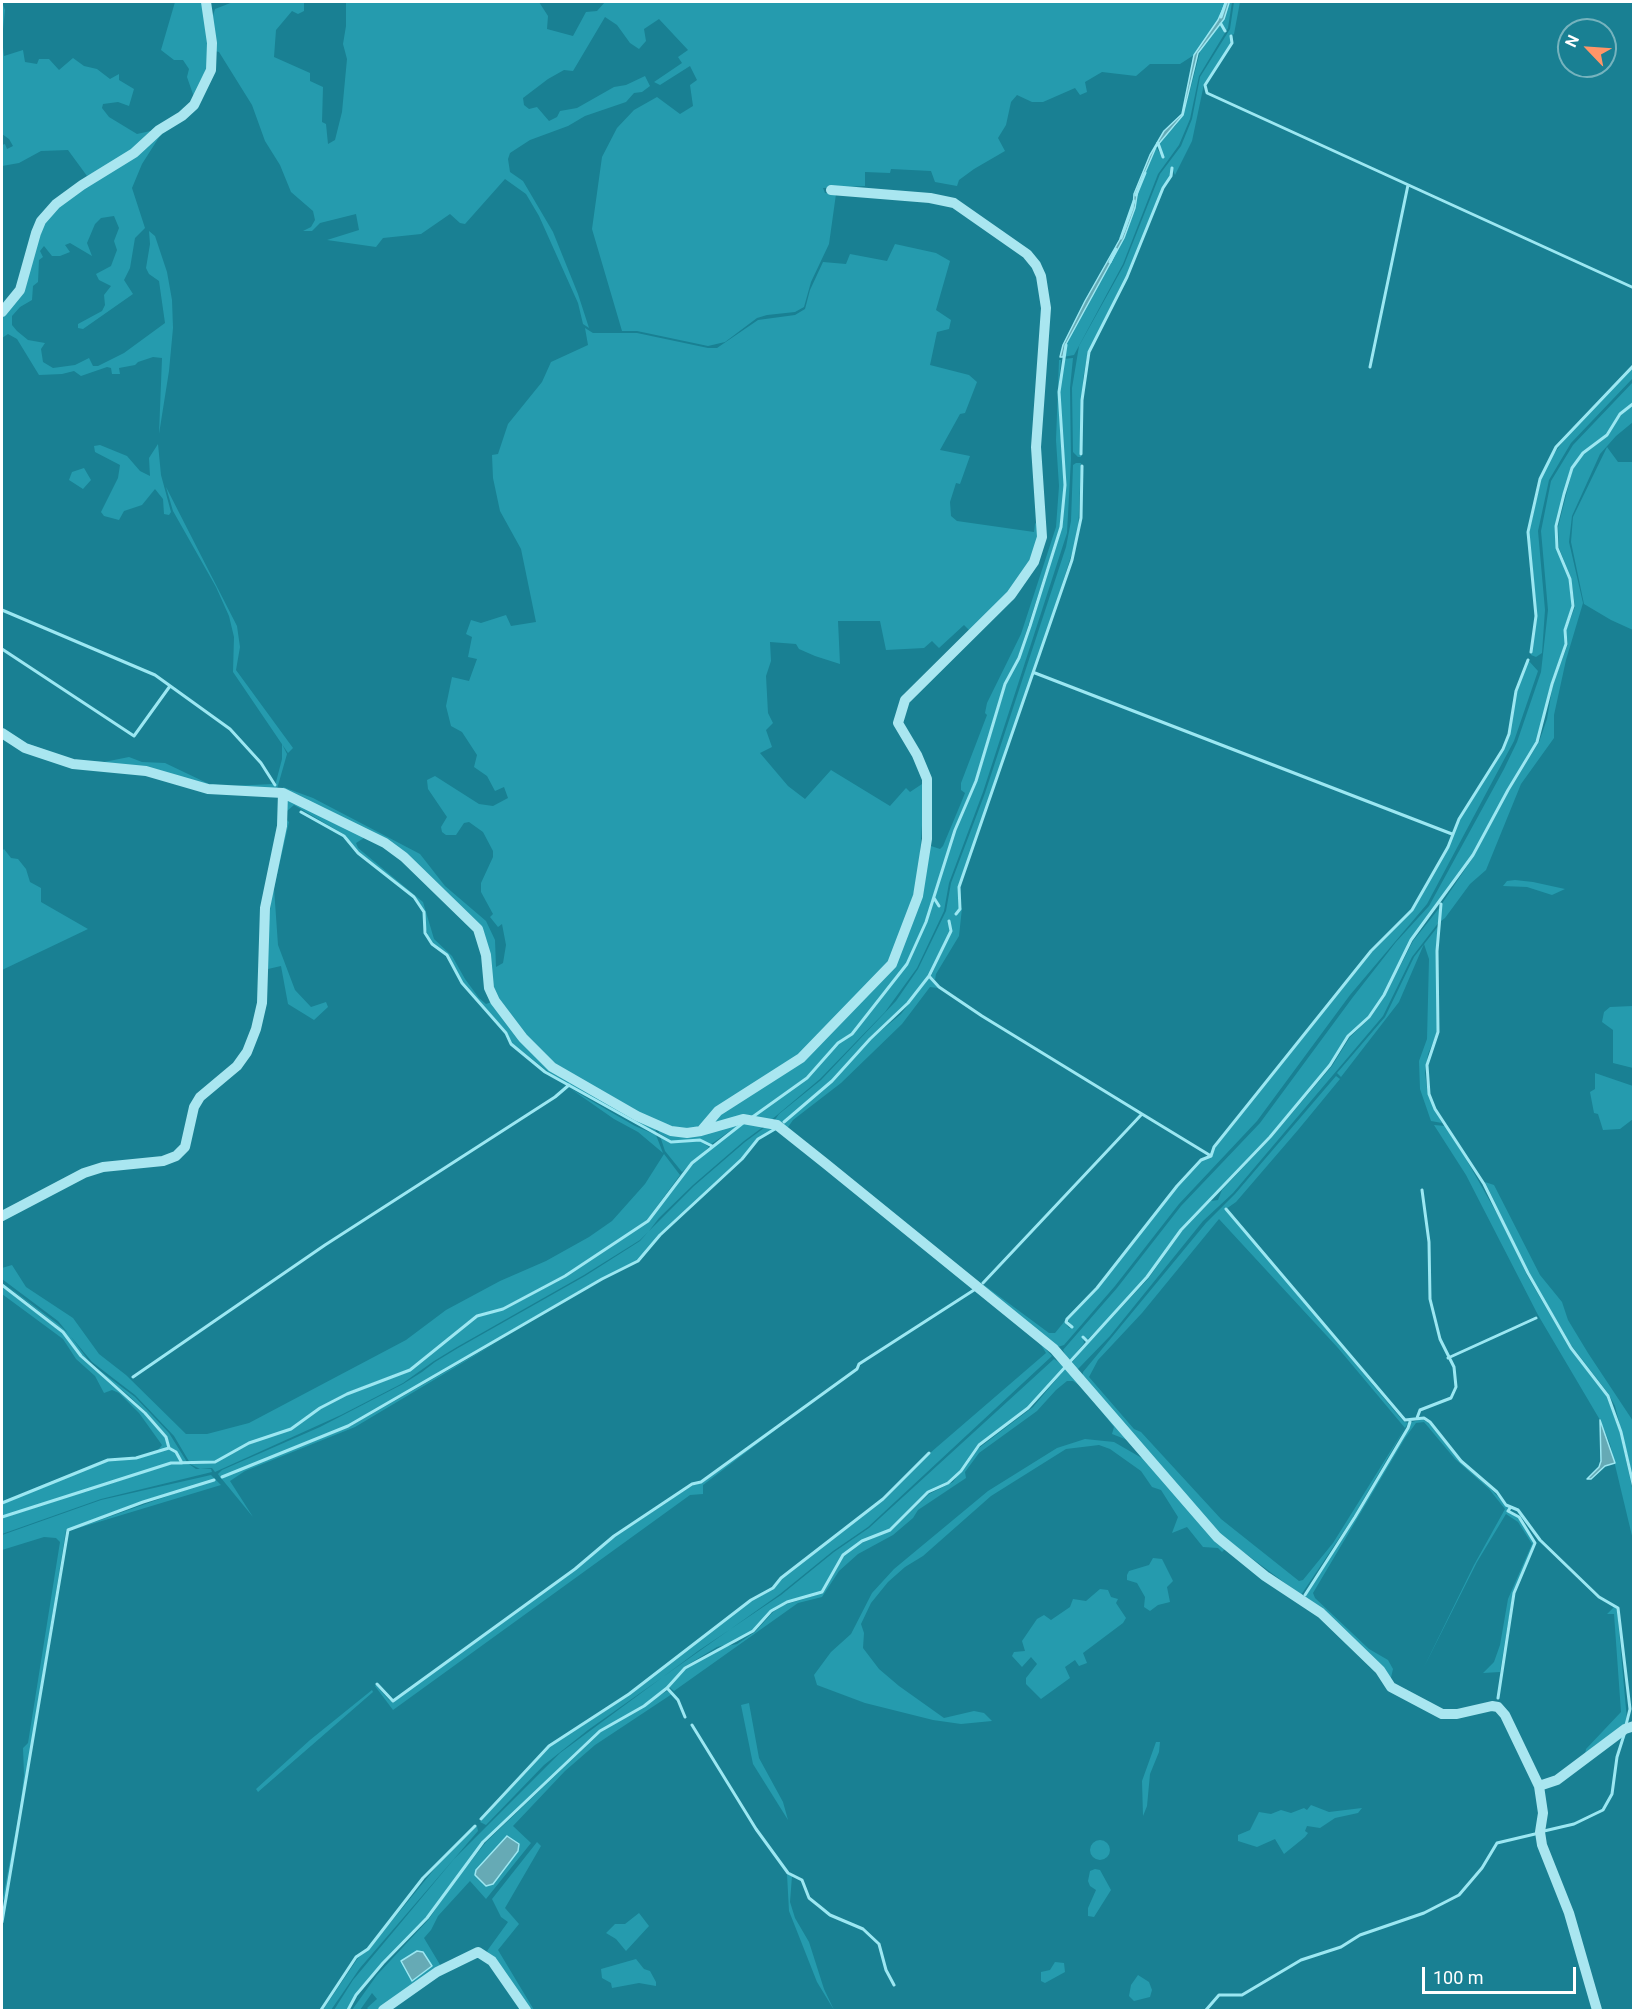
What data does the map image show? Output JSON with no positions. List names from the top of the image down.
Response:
{
  "scale_bar": "100 m",
  "north": "top left"
}
